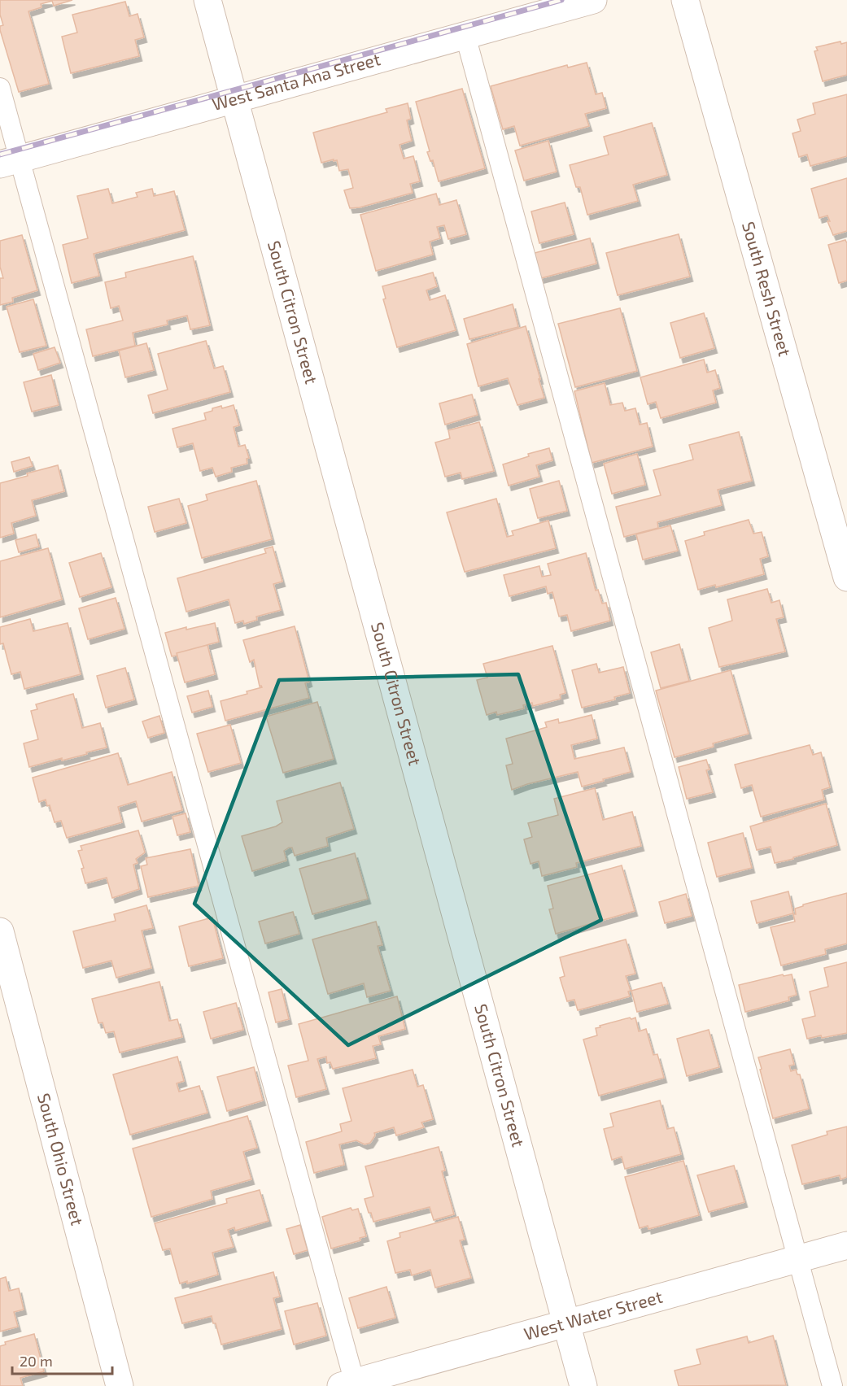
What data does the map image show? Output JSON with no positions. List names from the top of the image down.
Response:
{
  "streets": {
    "street": [
      "West Santa Ana Street",
      "South Resh Street",
      "South Citron Street",
      "South Ohio Street",
      "West Water Street"
    ]
  },
  "crossings": [
    ["West Santa Ana Street", "South Citron Street"],
    ["South Citron Street", "West Water Street"]
  ],
  "scale_bar": "20 m"
}
